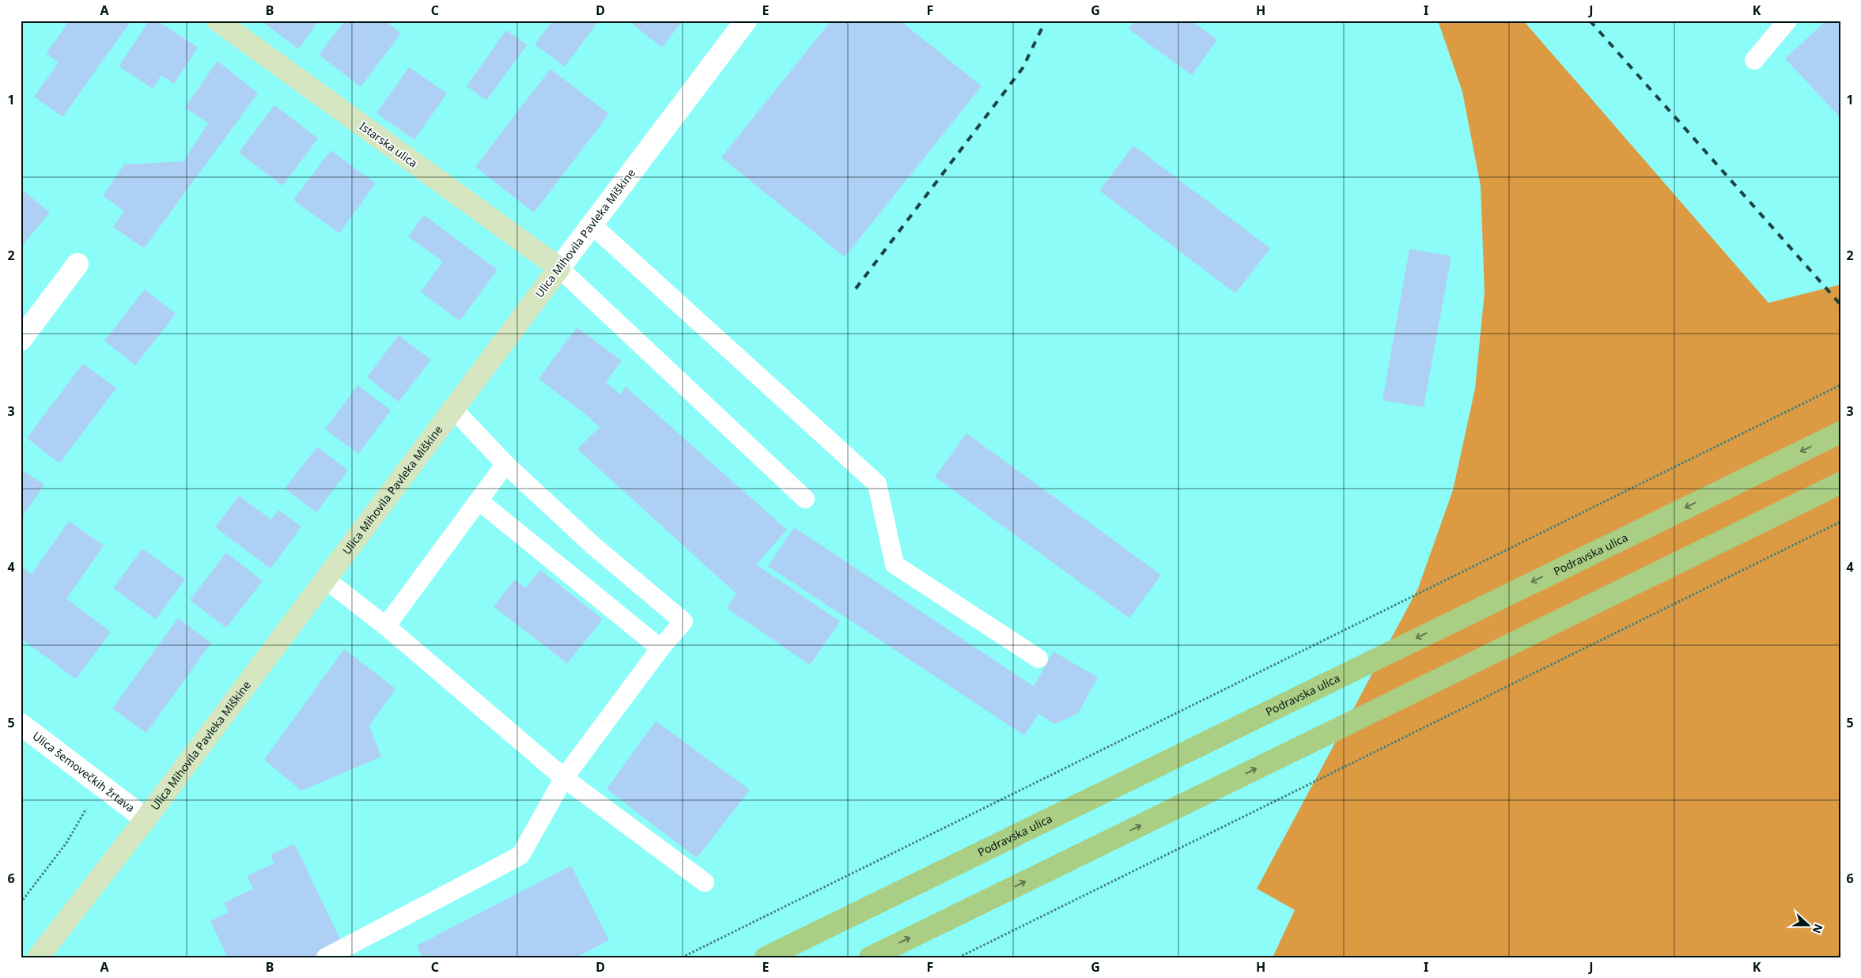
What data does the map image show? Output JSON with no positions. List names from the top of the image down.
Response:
{
  "streets": {
    "main road": ["Podravska ulica"],
    "street": ["Istarska ulica", "Ulica Mihovila Pavleka Miškine", "Ulica šemovečkih žrtava"]
  },
  "crossings": [
    ["Istarska ulica", "Ulica Mihovila Pavleka Miškine"],
    ["Ulica Mihovila Pavleka Miškine", "Ulica šemovečkih žrtava"]
  ],
  "north": "right",
  "grid": {
    "columns": [
      "A",
      "B",
      "C",
      "D",
      "E",
      "F",
      "G",
      "H",
      "I",
      "J",
      "K"
    ],
    "rows": [
      "1",
      "2",
      "3",
      "4",
      "5",
      "6"
    ]
  }
}
